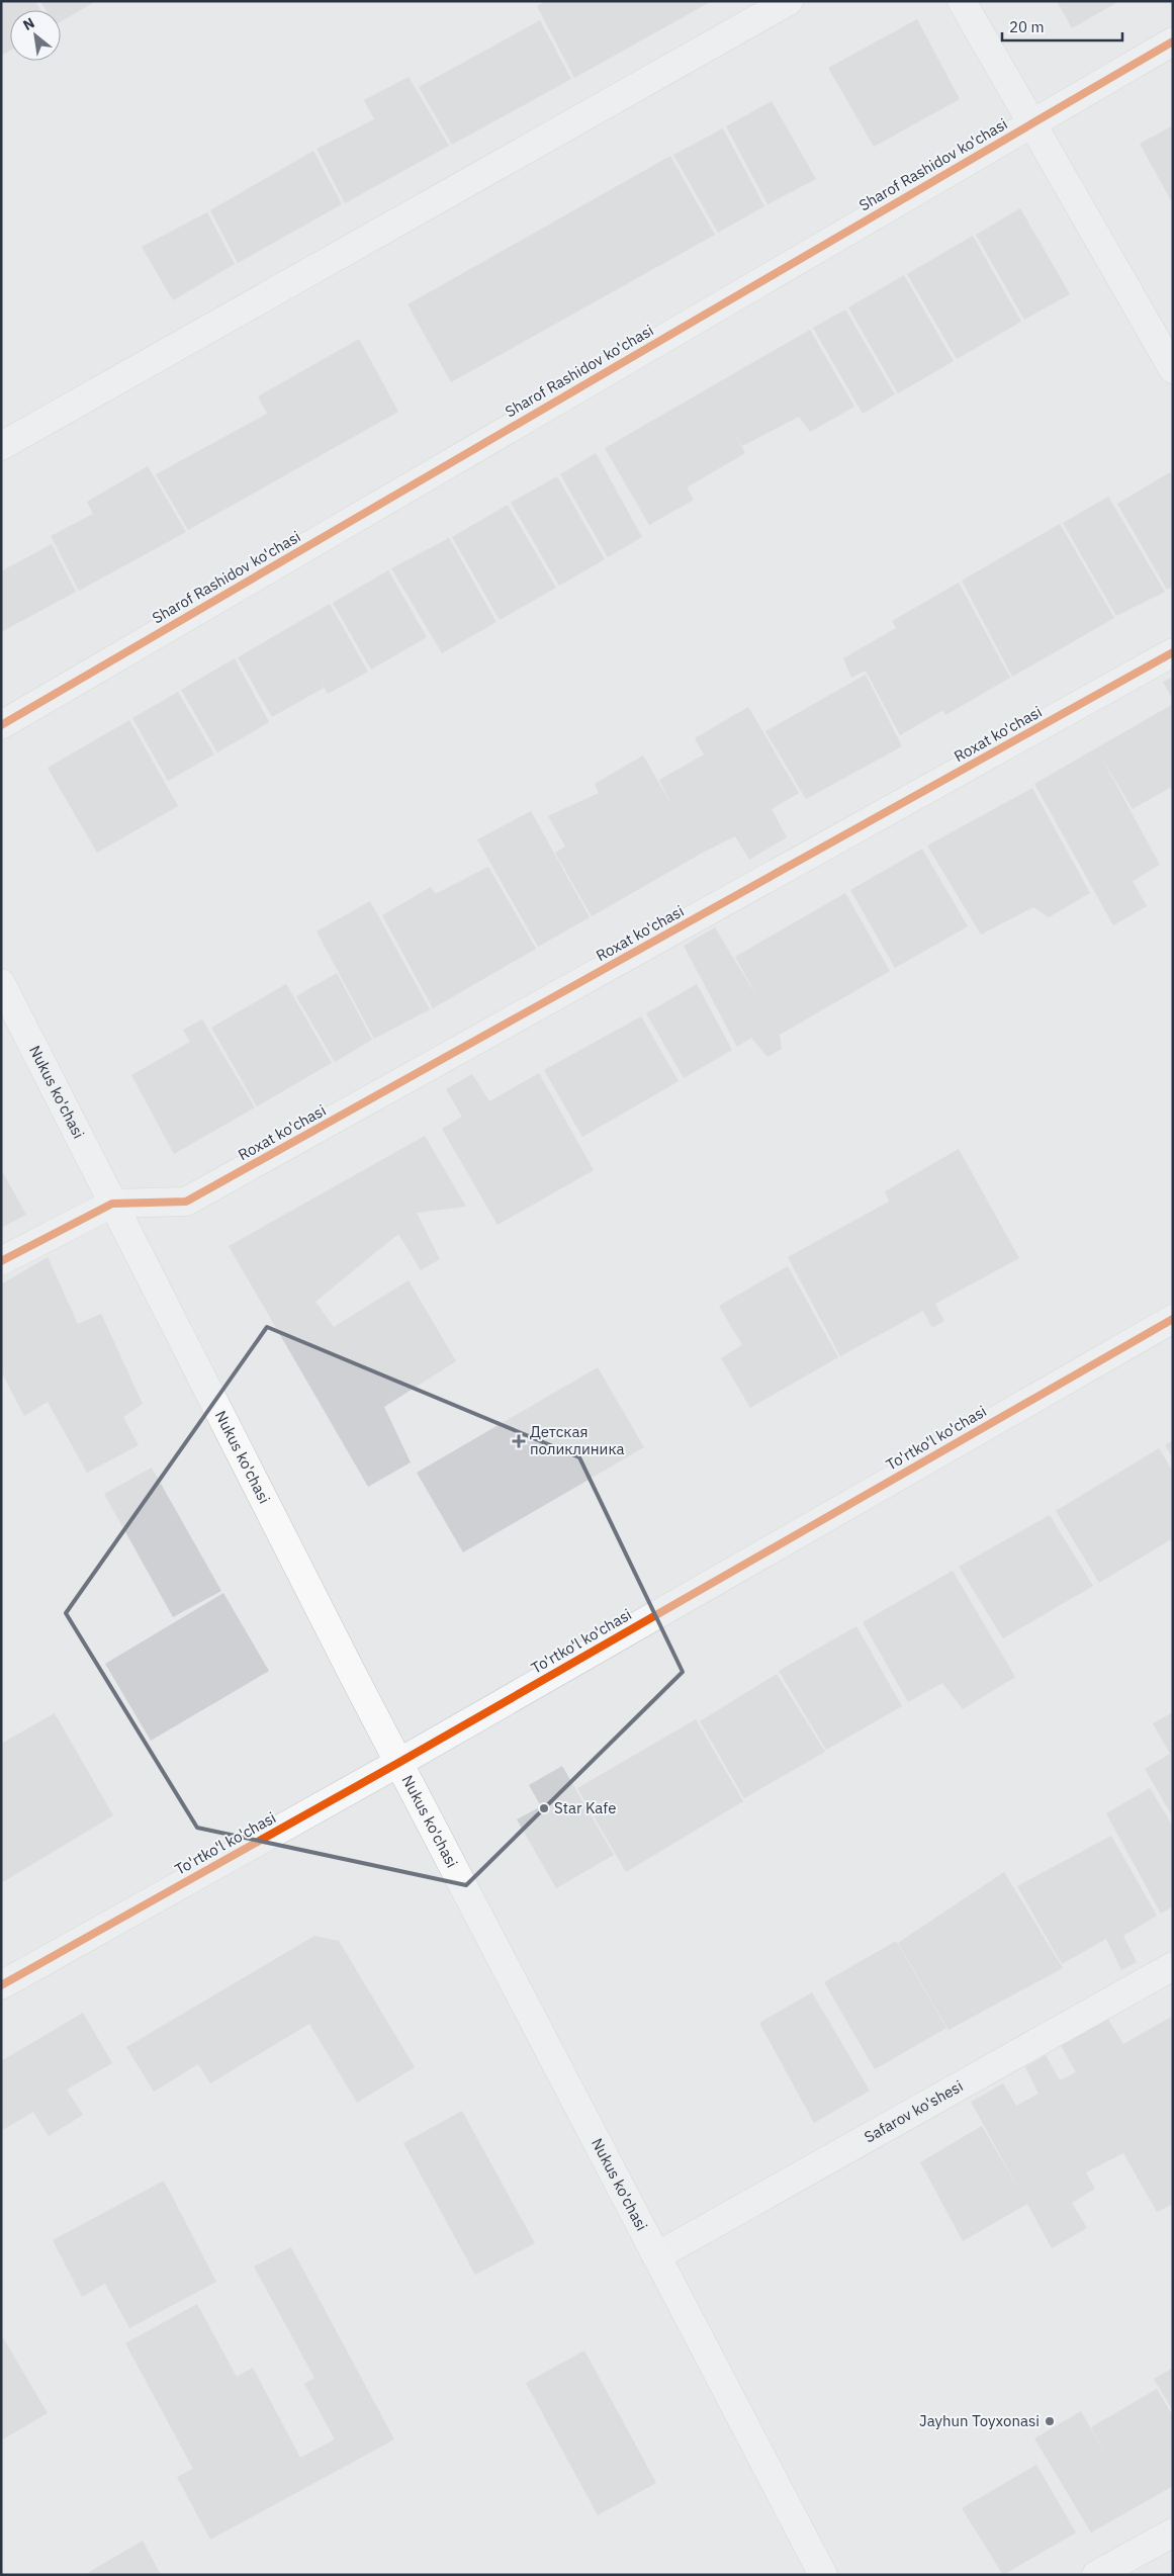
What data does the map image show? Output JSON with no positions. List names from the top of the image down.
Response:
{
  "streets": {
    "main road": ["Nukus ko'chasi"],
    "street": [
      "Sharof Rashidov ko'chasi",
      "Roxat ko'chasi",
      "To'rtko'l ko'chasi",
      "Safarov ko'shesi"
    ]
  },
  "crossings": [
    ["Roxat ko'chasi", "Nukus ko'chasi"],
    ["Nukus ko'chasi", "To'rtko'l ko'chasi"],
    ["Nukus ko'chasi", "Safarov ko'shesi"]
  ],
  "places": {
    "health": ["Детская поликлиника"],
    "other": ["Star Kafe", "Jayhun Toyxonasi"]
  },
  "scale_bar": "20 m",
  "north": "top left"
}
